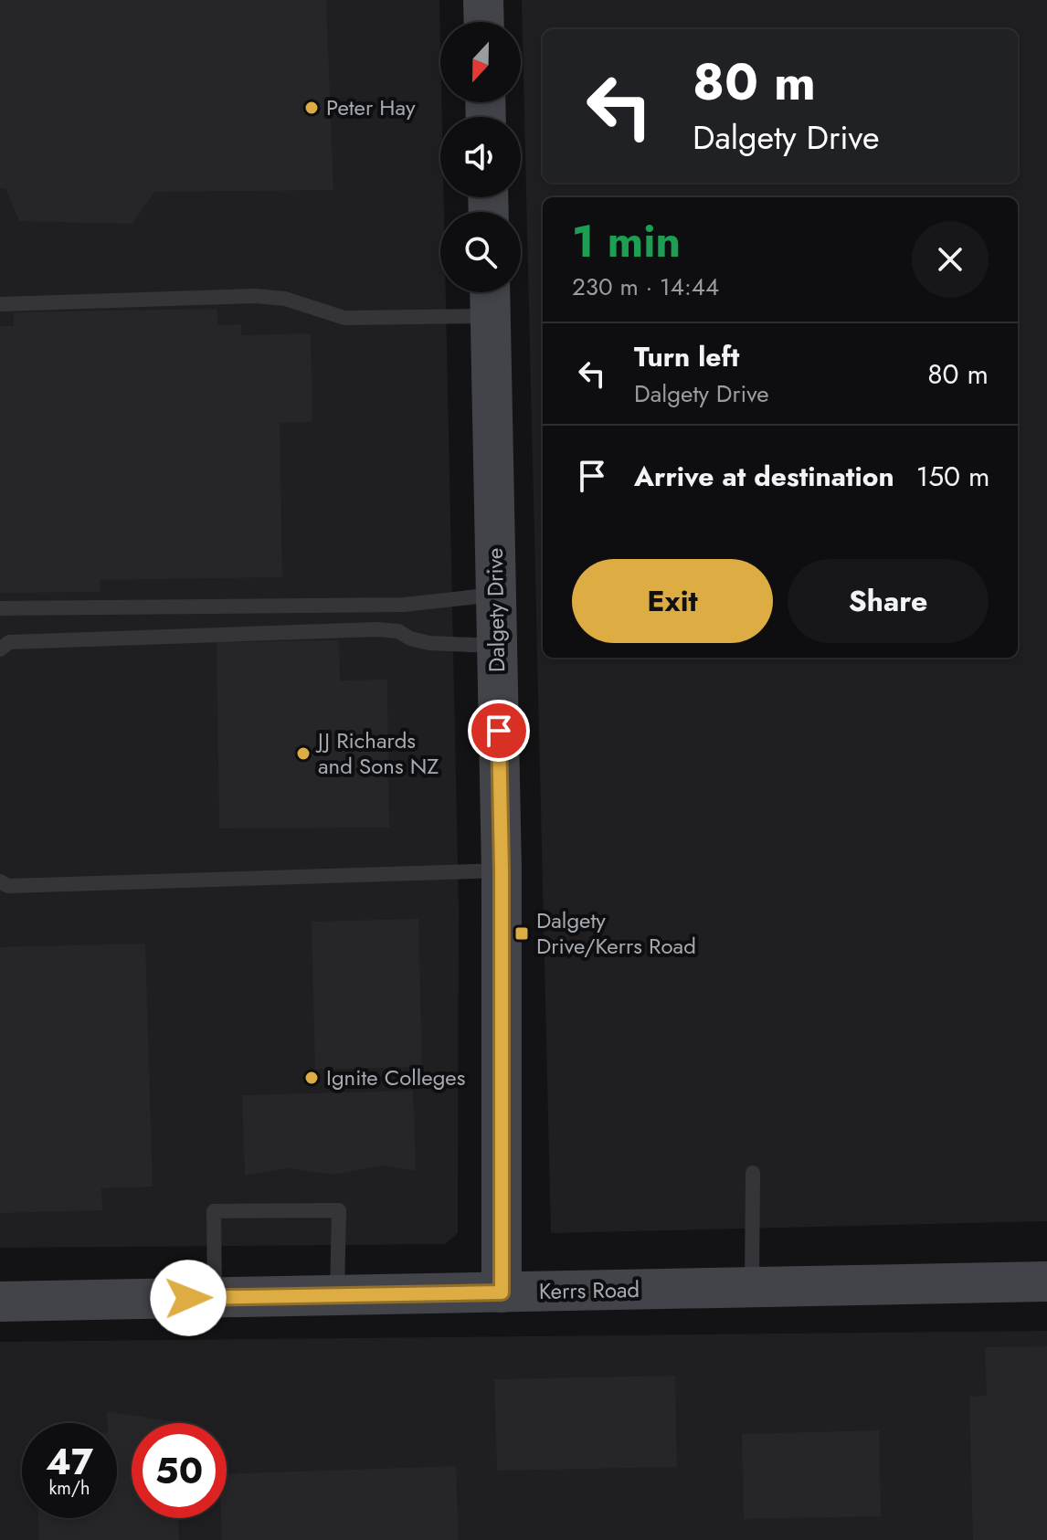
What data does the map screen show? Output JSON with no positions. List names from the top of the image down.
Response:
{
  "streets": {
    "main road": ["Dalgety Drive", "Kerrs Road"]
  },
  "crossings": [
    ["Dalgety Drive", "Kerrs Road"]
  ],
  "places": {
    "other": ["Peter Hay", "JJ Richards and Sons NZ", "Ignite Colleges"],
    "transit": ["Dalgety Drive/Kerrs Road"]
  },
  "north": "bottom",
  "page": {
    "turn": ["80 m", "Dalgety Drive"],
    "heading": ["1 min", "230 m · 14:44"],
    "list": [
      {
        "name": "Turn left",
        "note": "Dalgety Drive",
        "value": "80 m"
      },
      {
        "name": "Arrive at destination",
        "value": "150 m"
      }
    ],
    "buttons": ["Exit", "Share"],
    "speed": "47 km/h",
    "limit": "50"
  }
}
